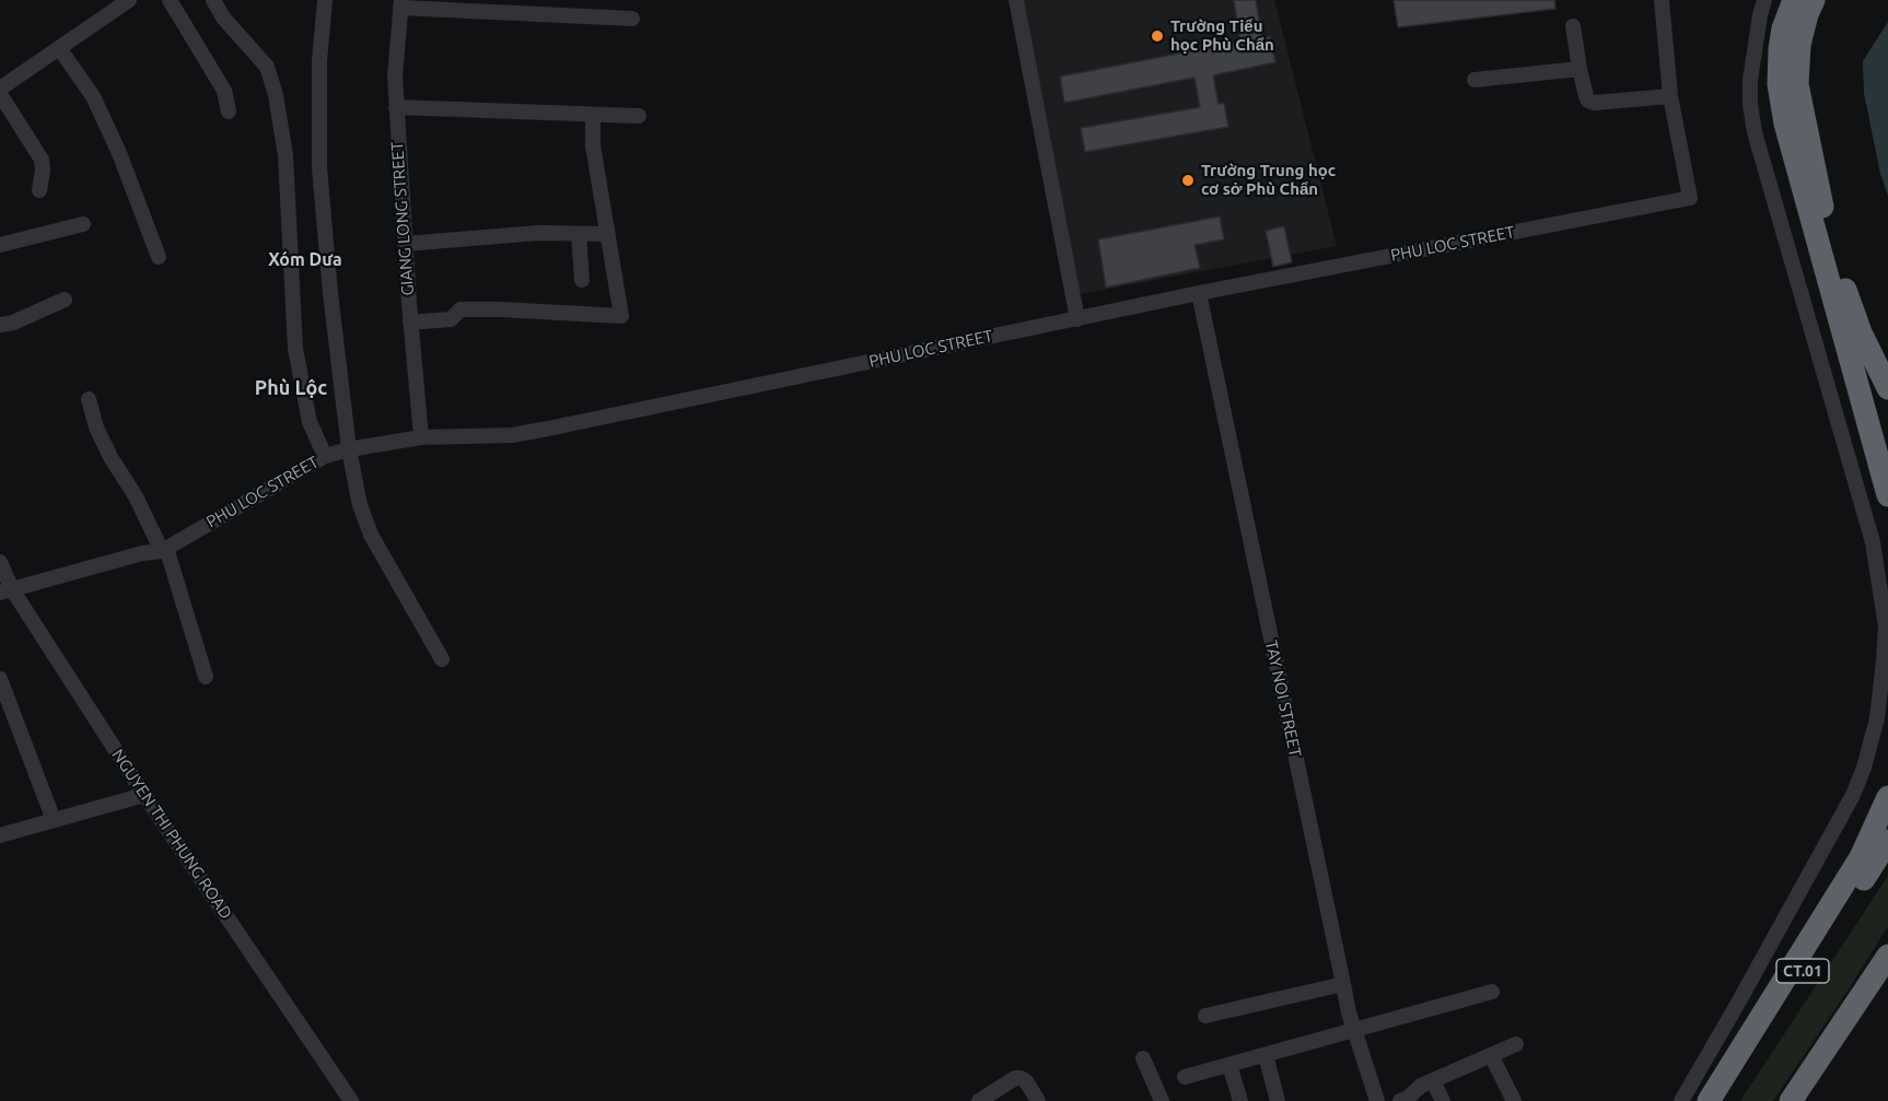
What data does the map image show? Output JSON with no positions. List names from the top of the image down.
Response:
{
  "streets": {
    "highway": ["CT.01"],
    "street": [
      "GIANG LONG STREET",
      "PHU LOC STREET",
      "TAY NOI STREET",
      "NGUYEN THI PHUNG ROAD"
    ]
  },
  "crossings": [
    ["GIANG LONG STREET", "PHU LOC STREET"],
    ["PHU LOC STREET", "TAY NOI STREET"],
    ["PHU LOC STREET", "NGUYEN THI PHUNG ROAD"]
  ],
  "districts": ["Xóm Dưa", "Phù Lộc"],
  "places": ["Trường Tiểu học Phù Chẩn", "Trường Trung học cơ sở Phù Chẩn"]
}
